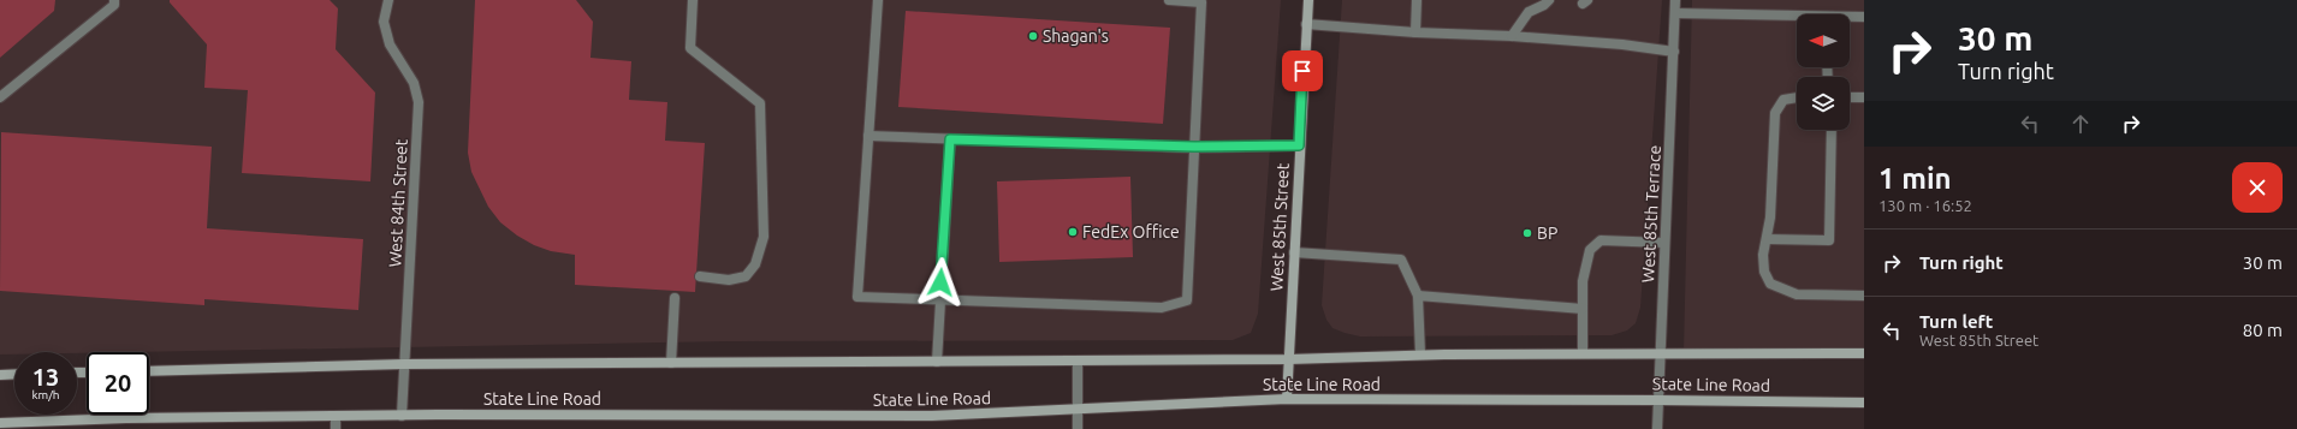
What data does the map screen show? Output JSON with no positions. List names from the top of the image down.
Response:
{
  "streets": {
    "main road": ["West 85th Street", "State Line Road"],
    "street": ["West 84th Street", "West 85th Terrace"]
  },
  "crossings": [
    ["West 84th Street", "State Line Road"],
    ["West 85th Terrace", "State Line Road"],
    ["West 85th Street", "State Line Road"]
  ],
  "places": ["Shagan's", "FedEx Office", "BP"],
  "north": "left",
  "page": {
    "turn": ["30 m", "Turn right"],
    "heading": ["1 min", "130 m · 16:52"],
    "list": [
      {
        "name": "Turn right",
        "value": "30 m"
      },
      {
        "name": "Turn left",
        "note": "West 85th Street",
        "value": "80 m"
      }
    ],
    "speed": "13 km/h",
    "limit": "20"
  }
}
